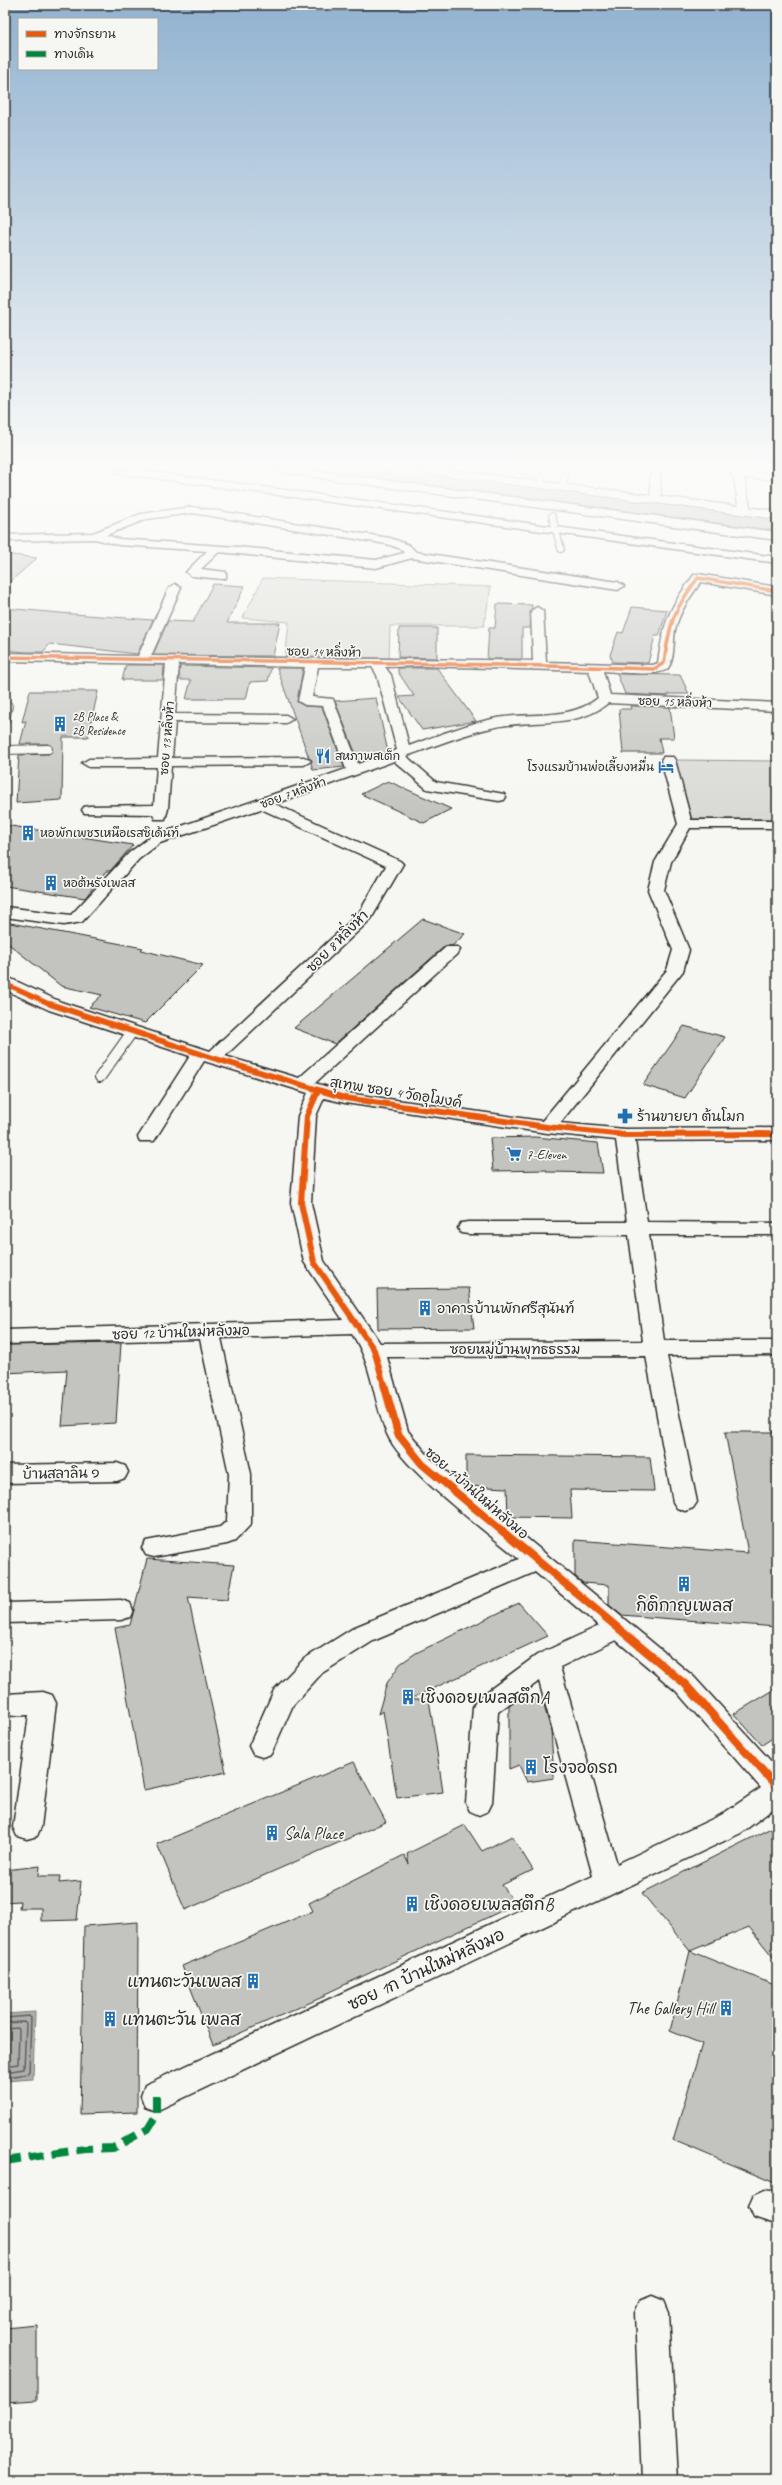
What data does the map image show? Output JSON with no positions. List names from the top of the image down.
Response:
{
  "streets": {
    "street": [
      "ซอย 14 หลิ่งห้า",
      "ซอย 15 หลิ่งห้า",
      "ซอย 13 หลิ่งห้า",
      "ซอย 7 หลิ่งห้า",
      "ซอย 8 หลิ่งห้า",
      "สุเทพ ซอย 4 วัดอุโมงค์",
      "ซอย 12 บ้านใหม่หลังมอ",
      "ซอยหมู่บ้านพุทธธรรม",
      "บ้านสลาลิน ๑",
      "ซอย 1 บ้านใหม่หลังมอ",
      "ซอย 1ก บ้านใหม่หลังมอ"
    ]
  },
  "crossings": [
    ["ซอย 14 หลิ่งห้า", "ซอย 13 หลิ่งห้า"],
    ["ซอย 15 หลิ่งห้า", "ซอย 7 หลิ่งห้า"],
    ["ซอย 7 หลิ่งห้า", "ซอย 8 หลิ่งห้า"],
    ["ซอย 8 หลิ่งห้า", "สุเทพ ซอย 4 วัดอุโมงค์"],
    ["สุเทพ ซอย 4 วัดอุโมงค์", "ซอย 1 บ้านใหม่หลังมอ"],
    ["ซอย 12 บ้านใหม่หลังมอ", "ซอย 1 บ้านใหม่หลังมอ"],
    ["ซอยหมู่บ้านพุทธธรรม", "ซอย 1 บ้านใหม่หลังมอ"]
  ],
  "places": {
    "building": [
      "2B Place & 2B Residence",
      "หอพักเพชรเหนือเรสซิเด้นท์",
      "หอต้นรังเพลส",
      "อาคารบ้านพักศรีสุนันท์",
      "กิติกาญเพลส",
      "เชิงดอยเพลสตึกA",
      "โรงจอดรถ",
      "Sala Place",
      "เชิงดอยเพลสตึกB",
      "แทนตะวันเพลส",
      "The Gallery Hill",
      "แทนตะวัน เพลส"
    ],
    "restaurant": ["สหภาพสเต็ก"],
    "hotel": ["โรงแรมบ้านพ่อเลี้ยงหมื่น"],
    "pharmacy": ["ร้านขายยา ต้นโมก"],
    "supermarket": ["7-Eleven"]
  },
  "legend": ["ทางจักรยาน", "ทางเดิน"]
}
